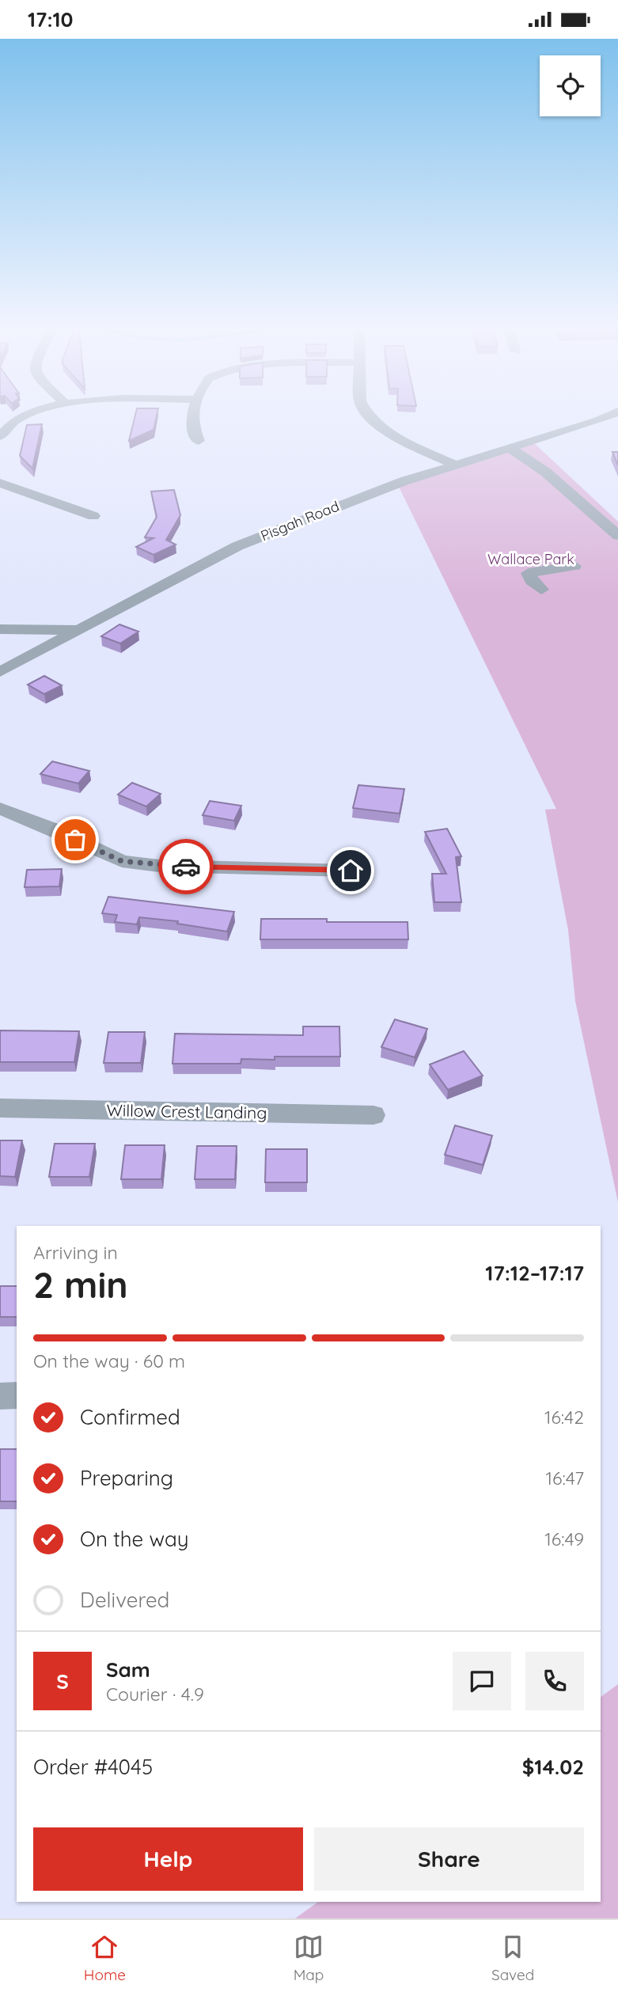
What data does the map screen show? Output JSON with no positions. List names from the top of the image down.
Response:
{
  "streets": {
    "street": ["Pisgah Road", "Willow Crest Landing"]
  },
  "parks": ["Wallace Park"],
  "page": {
    "status": "17:10",
    "heading": ["2 min", "Arriving in", "17:12–17:17"],
    "panel": [
      "Sam",
      "Courier · 4.9",
      "Order #4045",
      "$14.02"
    ],
    "bar": "On the way · 60 m",
    "list": [
      ["Confirmed", "16:42"],
      ["Preparing", "16:47"],
      ["On the way", "16:49"],
      "Delivered"
    ],
    "round": "S",
    "buttons": ["Help", "Share"],
    "tabs": ["Home", "Map", "Saved"]
  }
}
